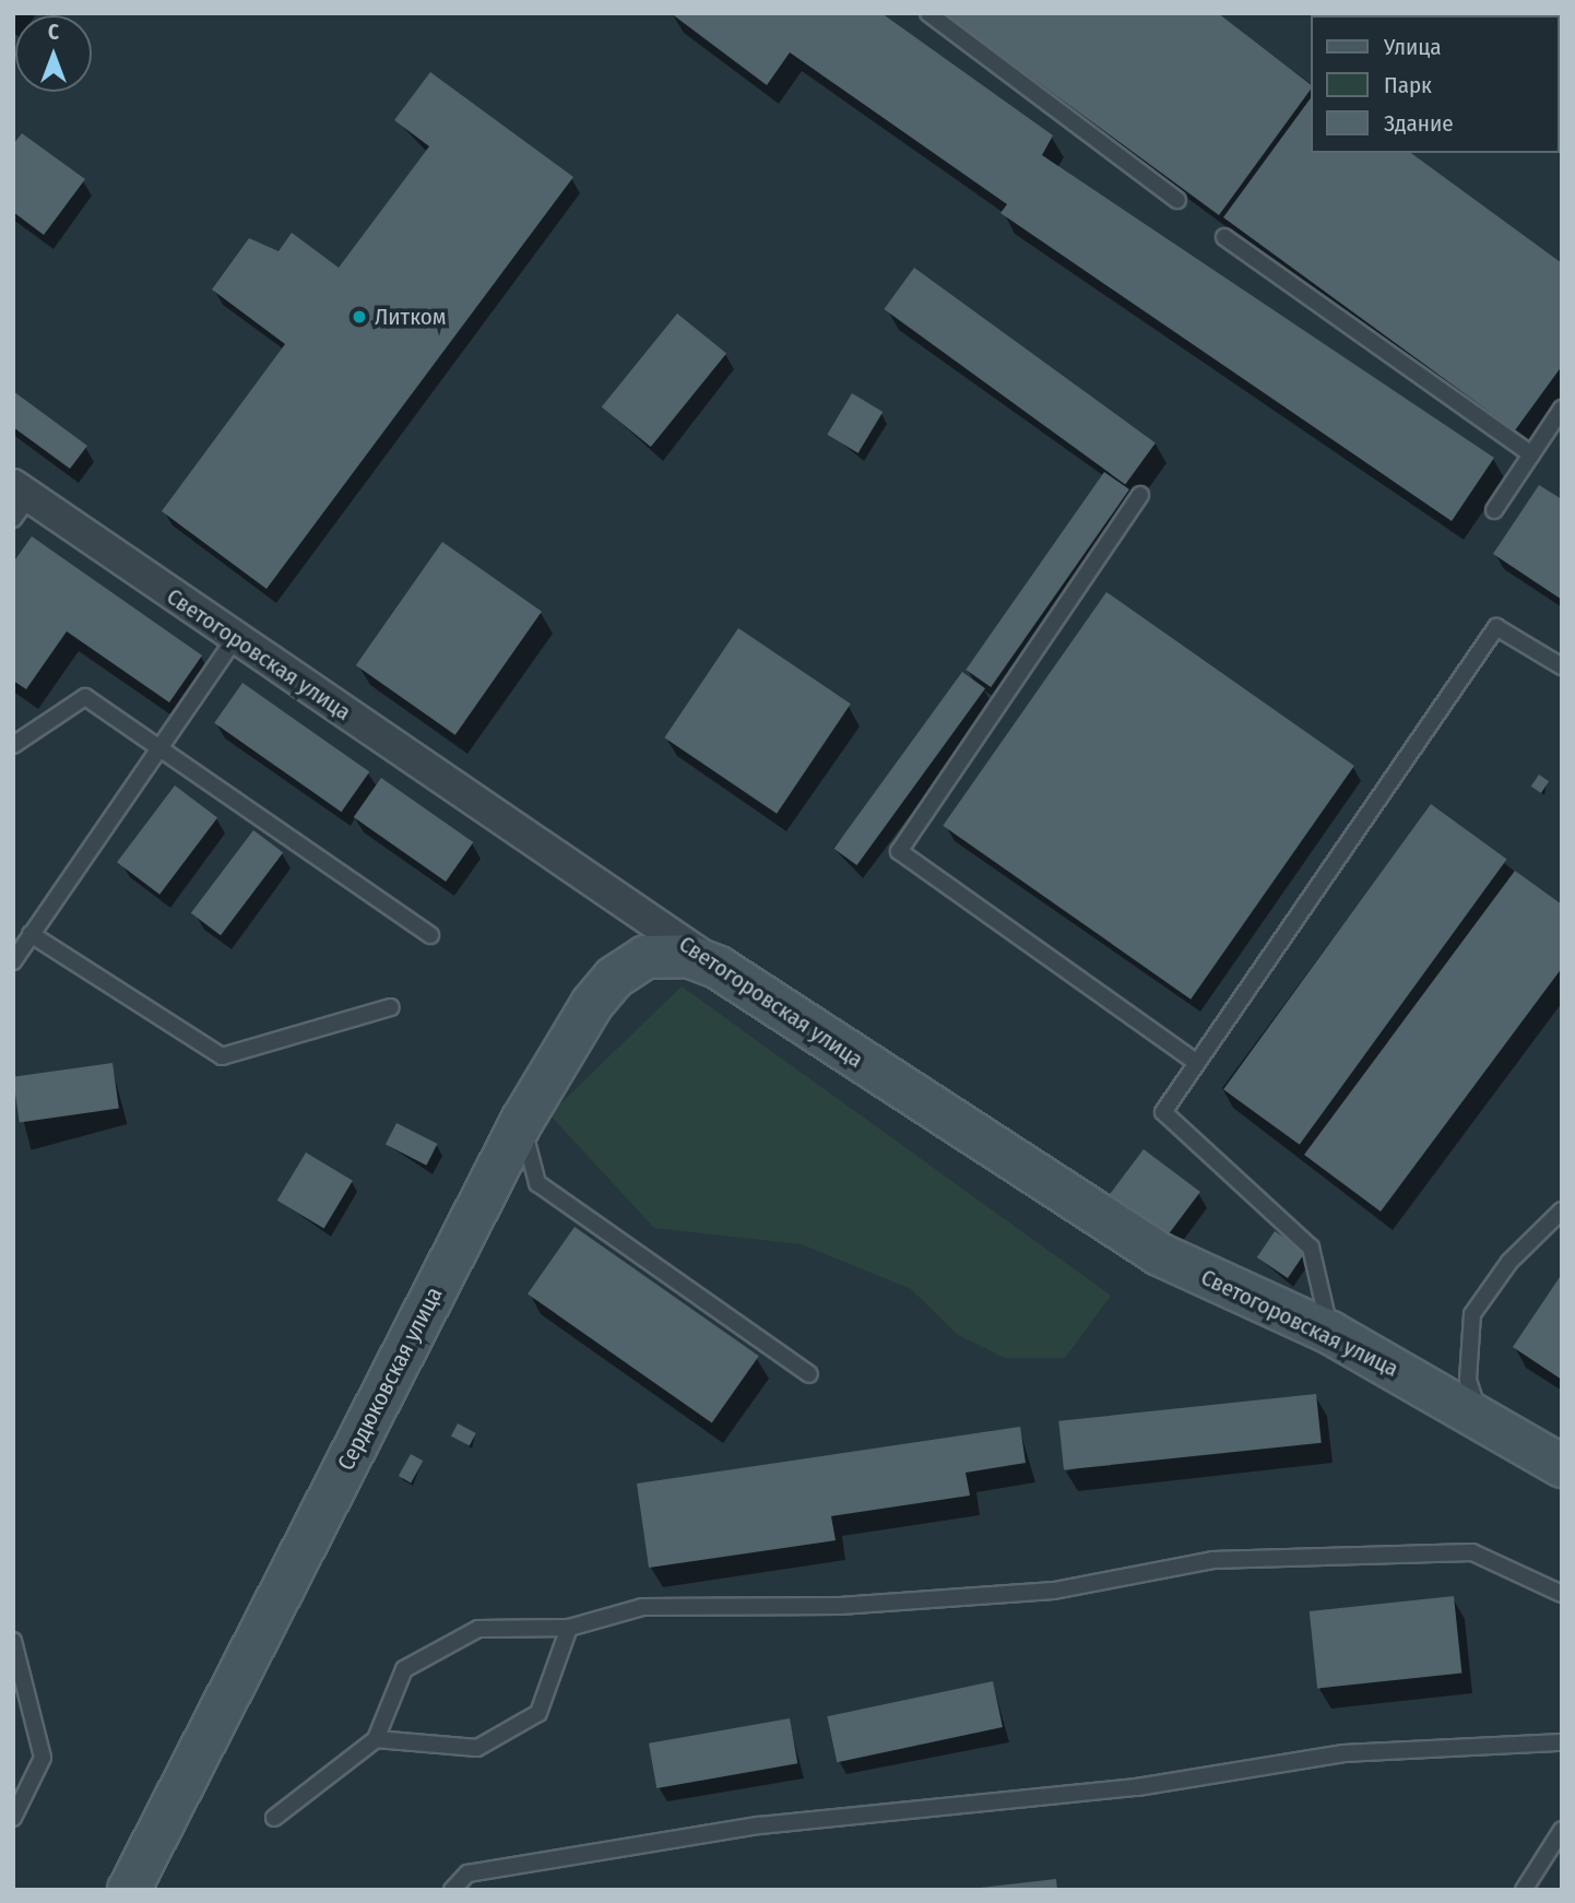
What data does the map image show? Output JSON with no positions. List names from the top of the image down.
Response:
{
  "streets": {
    "street": ["Светогоровская улица", "Сердюковская улица"]
  },
  "crossings": [
    ["Светогоровская улица", "Сердюковская улица"]
  ],
  "places": ["Литком"],
  "legend": ["Улица", "Парк", "Здание"],
  "north": "top"
}
